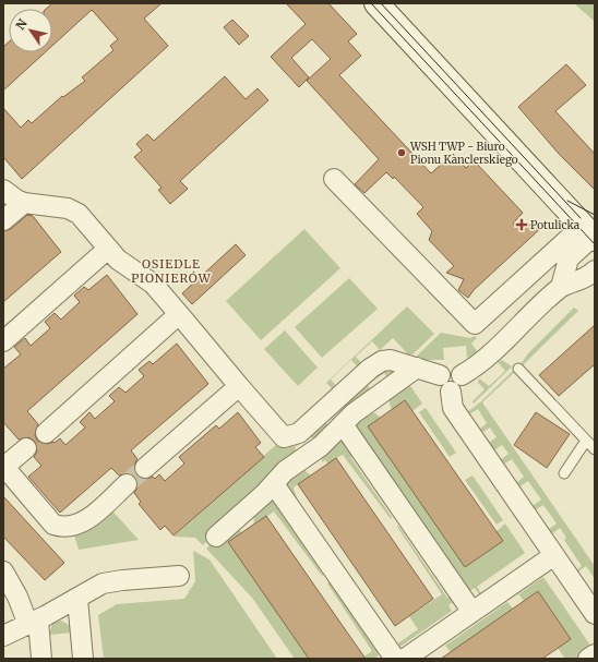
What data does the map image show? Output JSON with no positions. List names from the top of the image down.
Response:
{
  "districts": ["OSIEDLE PIONIERÓW"],
  "places": {
    "other": ["WSH TWP - Biuro Pionu Kanclerskiego"],
    "health": ["Potulicka"]
  },
  "north": "top left"
}
